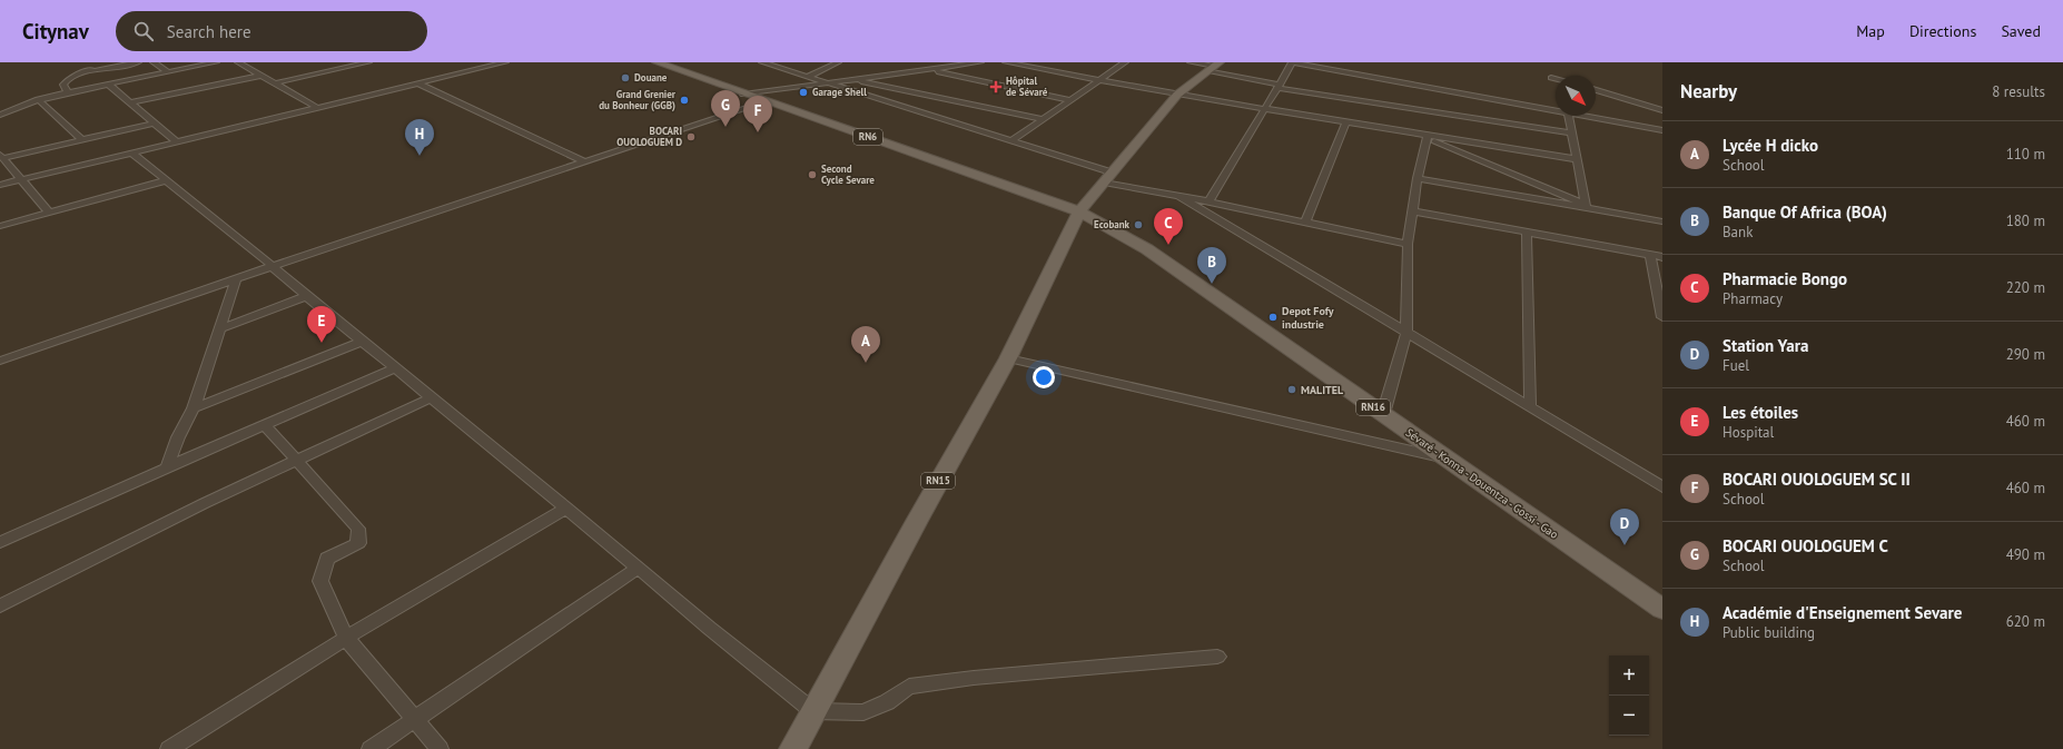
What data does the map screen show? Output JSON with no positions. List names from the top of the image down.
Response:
{
  "streets": {
    "main road": [
      "RN6",
      "RN16",
      "RN15",
      "Sévaré - Konna - Douentza - Gossi - Gao"
    ]
  },
  "crossings": [
    ["RN6", "RN15"],
    ["RN6", "Sévaré - Konna - Douentza - Gossi - Gao"],
    ["RN15", "Sévaré - Konna - Douentza - Gossi - Gao"]
  ],
  "places": {
    "other": [
      "Douane",
      "Garage Shell",
      "Grand Grenier du Bonheur (GGB)",
      "BOCARI OUOLOGUEM D",
      "Second Cycle Sevare",
      "Ecobank",
      "Depot Fofy industrie",
      "MALITEL"
    ],
    "health": ["Hôpital de Sévaré"]
  },
  "north": "bottom right",
  "page": {
    "header": "Citynav",
    "search": "Search here",
    "nav": ["Map", "Directions", "Saved"],
    "heading": ["Nearby", "8 results"],
    "pins": [
      "G",
      "F",
      "H",
      "C",
      "B",
      "E",
      "A",
      "D"
    ],
    "list": [
      {
        "mark": "A",
        "name": "Lycée H dicko",
        "note": "School",
        "value": "110 m"
      },
      {
        "mark": "B",
        "name": "Banque Of Africa (BOA)",
        "note": "Bank",
        "value": "180 m"
      },
      {
        "mark": "C",
        "name": "Pharmacie Bongo",
        "note": "Pharmacy",
        "value": "220 m"
      },
      {
        "mark": "D",
        "name": "Station Yara",
        "note": "Fuel",
        "value": "290 m"
      },
      {
        "mark": "E",
        "name": "Les étoiles",
        "note": "Hospital",
        "value": "460 m"
      },
      {
        "mark": "F",
        "name": "BOCARI OUOLOGUEM SC II",
        "note": "School",
        "value": "460 m"
      },
      {
        "mark": "G",
        "name": "BOCARI OUOLOGUEM C",
        "note": "School",
        "value": "490 m"
      },
      {
        "mark": "H",
        "name": "Académie d'Enseignement Sevare",
        "note": "Public building",
        "value": "620 m"
      }
    ],
    "map_buttons": ["+", "−"]
  }
}
